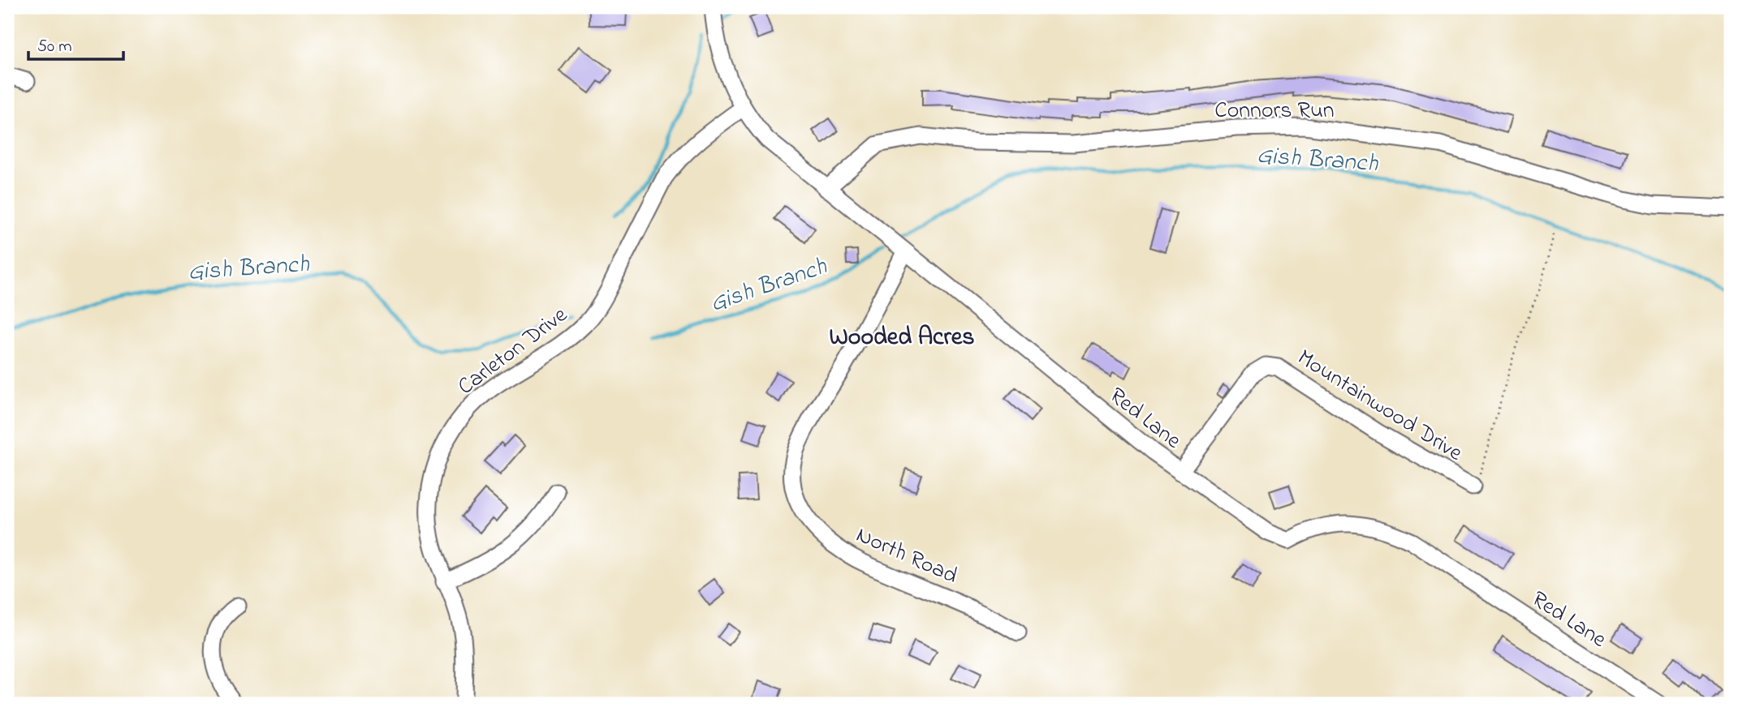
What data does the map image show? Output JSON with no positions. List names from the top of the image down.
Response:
{
  "streets": {
    "street": [
      "Connors Run",
      "Carleton Drive",
      "Mountainwood Drive",
      "Red Lane",
      "North Road"
    ]
  },
  "crossings": [
    ["Connors Run", "Red Lane"],
    ["Carleton Drive", "Red Lane"],
    ["Mountainwood Drive", "Red Lane"],
    ["Red Lane", "North Road"]
  ],
  "districts": ["Wooded Acres"],
  "water": ["Gish Branch"],
  "scale_bar": "50 m"
}
